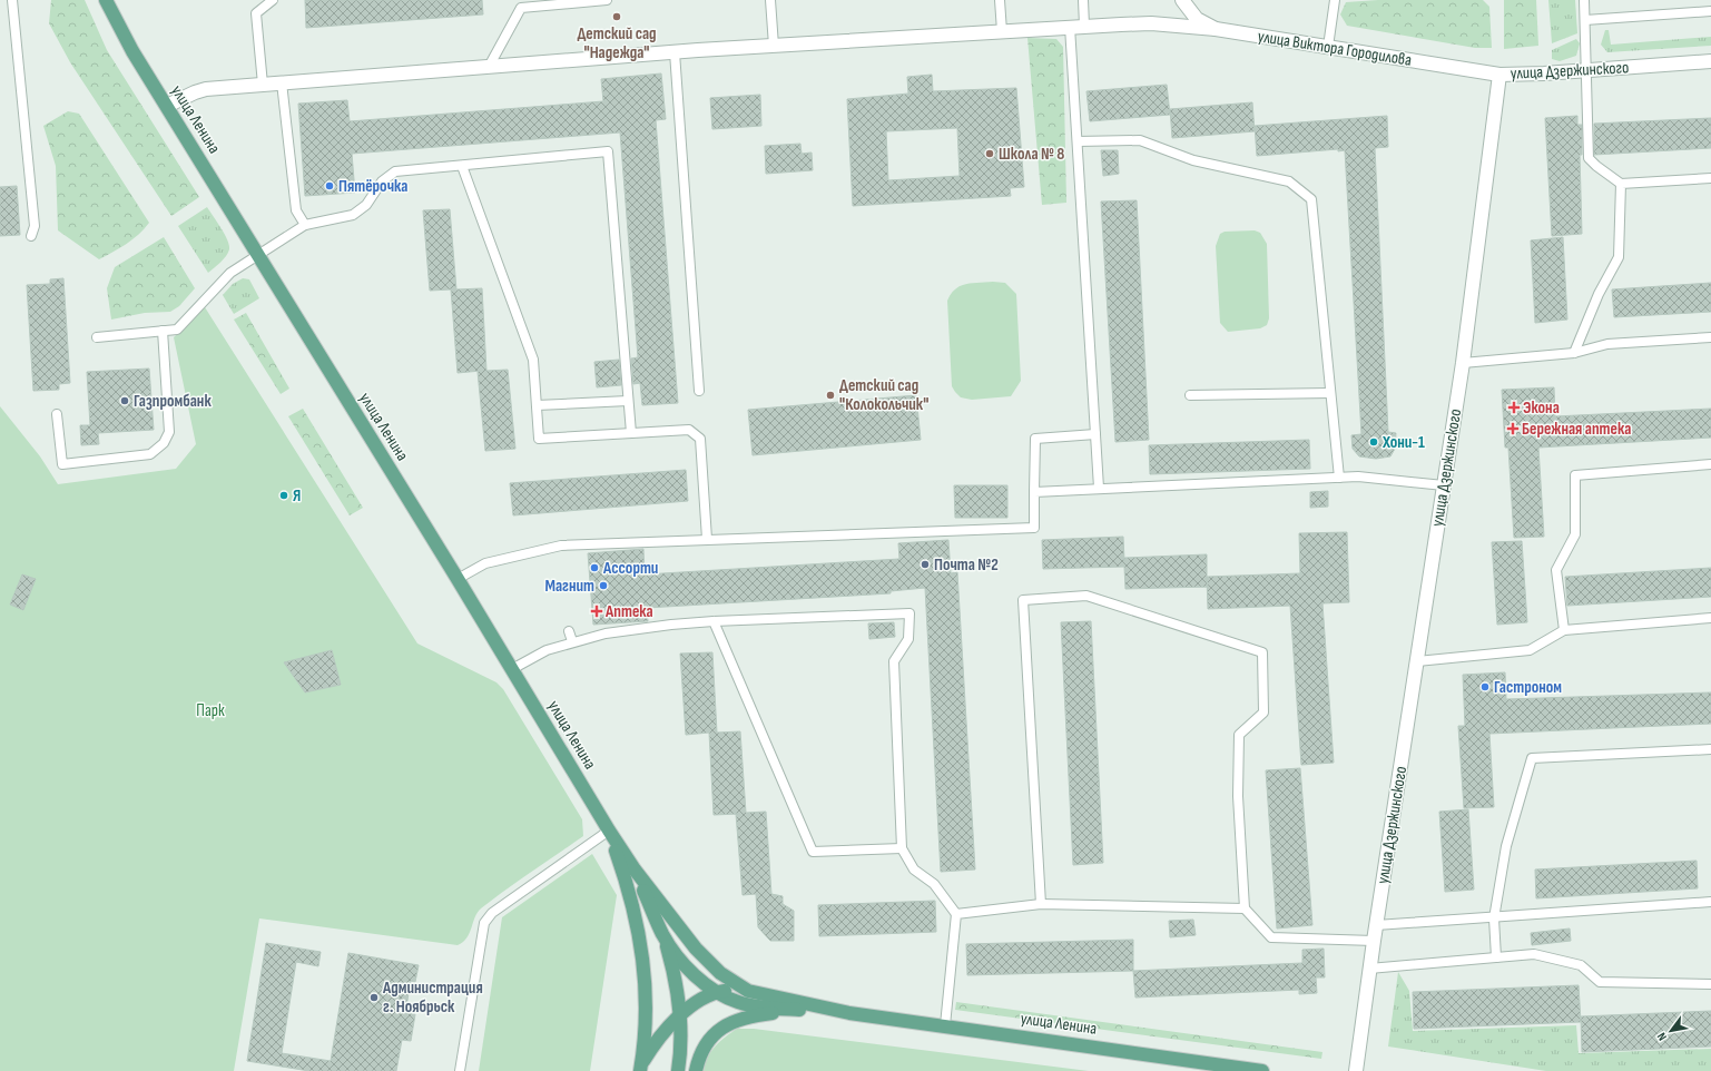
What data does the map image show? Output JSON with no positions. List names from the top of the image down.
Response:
{
  "streets": {
    "main road": ["улица Ленина"],
    "street": ["улица Виктора Городилова", "улица Дзержинского"]
  },
  "crossings": [
    ["улица Виктора Городилова", "улица Дзержинского"]
  ],
  "parks": ["Парк"],
  "places": {
    "other": [
      "Детский сад \"Надежда\"",
      "Школа № 8",
      "Пятёрочка",
      "Детский сад \"Колокольчик\"",
      "Газпромбанк",
      "Хони-1",
      "Я",
      "Почта №2",
      "Ассорти",
      "Магнит",
      "Гастроном",
      "Администрация г. Ноябрьск"
    ],
    "health": ["Экона", "Бережная аптека", "Аптека"]
  },
  "north": "bottom left"
}
